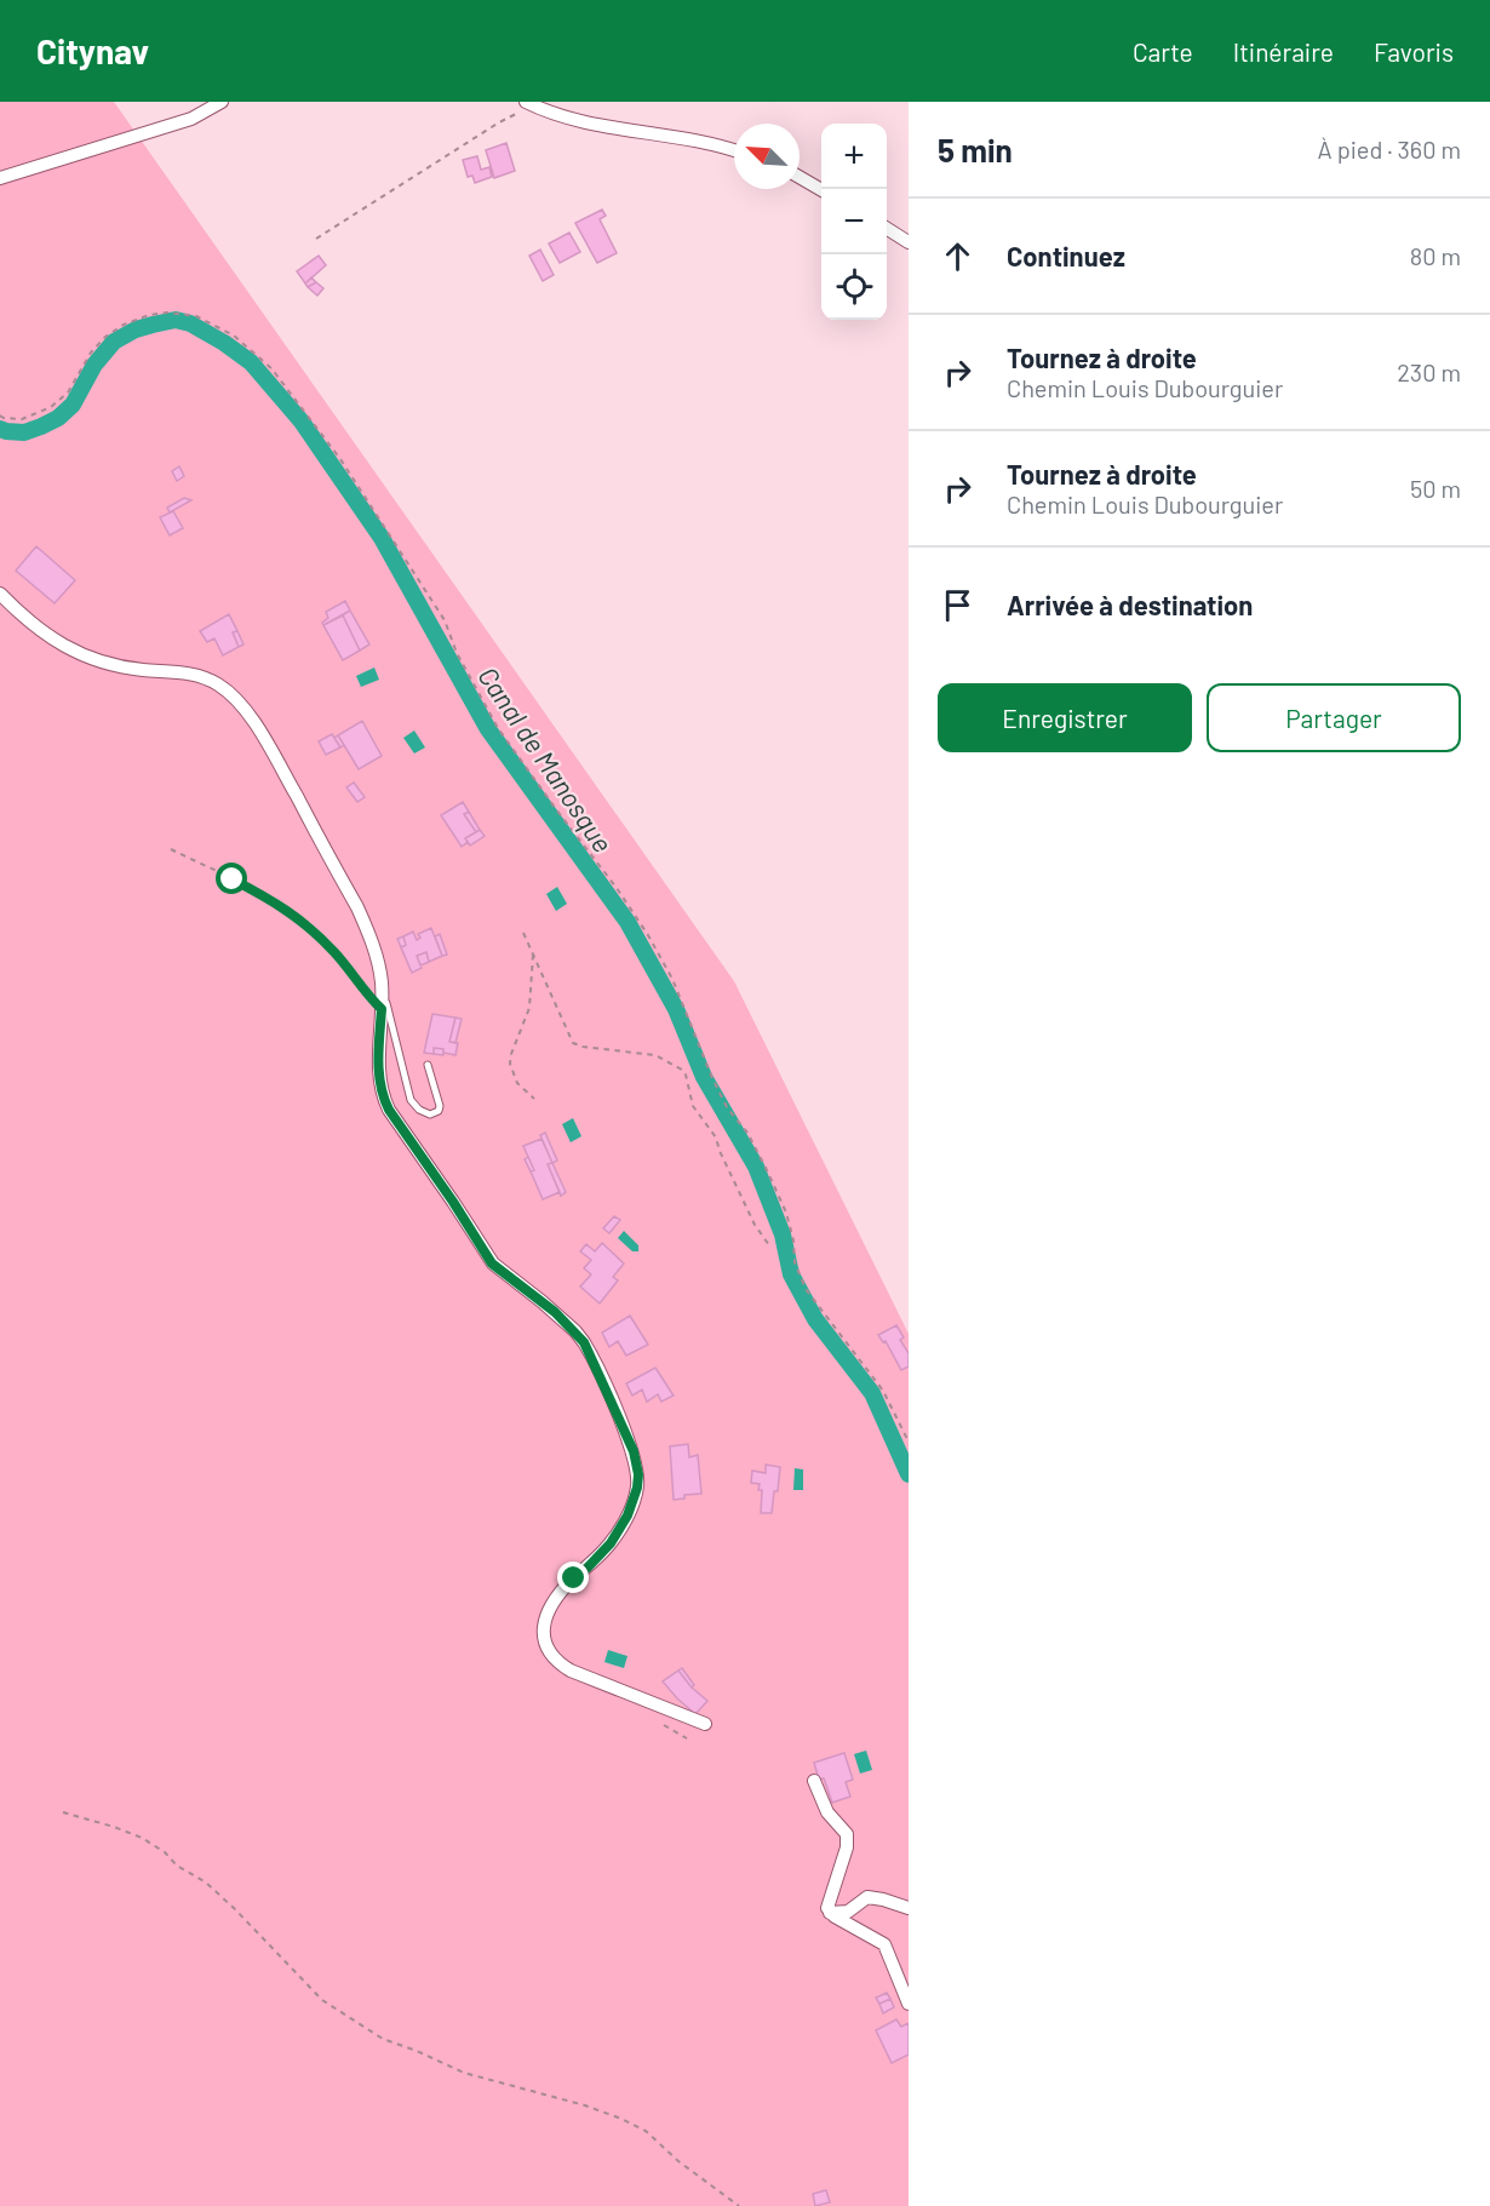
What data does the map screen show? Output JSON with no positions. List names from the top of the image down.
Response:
{
  "water": ["Canal de Manosque"],
  "north": "top left",
  "page": {
    "header": "Citynav",
    "nav": ["Carte", "Itinéraire", "Favoris"],
    "heading": ["5 min", "À pied · 360 m"],
    "map_buttons": ["+", "−"],
    "list": [
      ["Continuez", "80 m"],
      ["Tournez à droite", "Chemin Louis Dubourguier", "230 m"],
      ["Tournez à droite", "Chemin Louis Dubourguier", "50 m"],
      "Arrivée à destination"
    ],
    "buttons": ["Enregistrer", "Partager"]
  }
}
